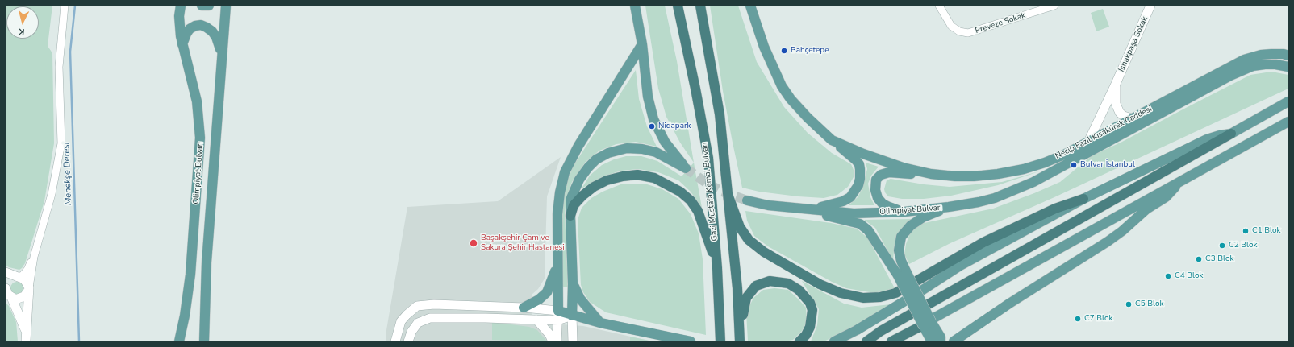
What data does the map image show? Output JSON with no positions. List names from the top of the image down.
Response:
{
  "streets": {
    "highway": ["Gazi Mustafa Kemal Bulvarı"],
    "main road": ["Necip Fazıl Kısakürek Caddesi", "Olimpiyat Bulvarı"],
    "street": ["Preveze Sokak", "İshakpaşa Sokak"]
  },
  "crossings": [
    ["İshakpaşa Sokak", "Necip Fazıl Kısakürek Caddesi"],
    ["Necip Fazıl Kısakürek Caddesi", "Olimpiyat Bulvarı"]
  ],
  "water": ["Menekşe Deresi"],
  "places": [
    "Bahçetepe",
    "Nidapark",
    "Bulvar İstanbul",
    "C1 Blok",
    "Başakşehir Çam ve Sakura Şehir Hastanesi",
    "C2 Blok",
    "C3 Blok",
    "C4 Blok",
    "C5 Blok",
    "C7 Blok"
  ],
  "north": "bottom"
}
